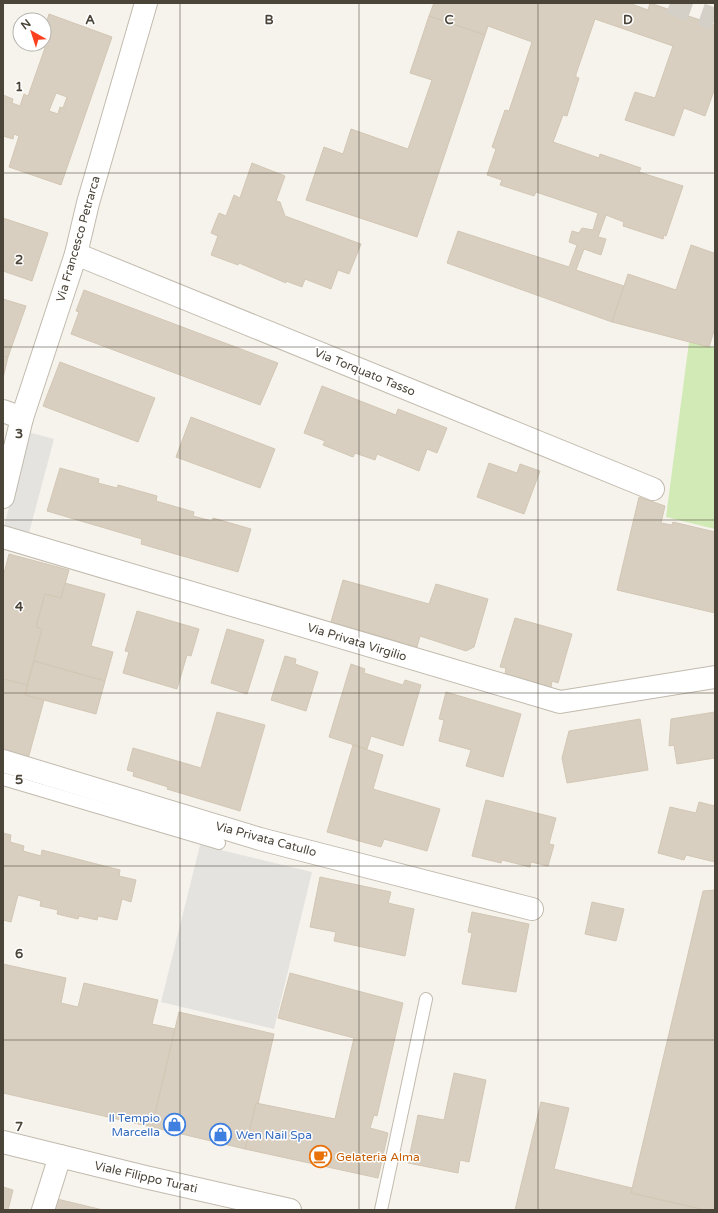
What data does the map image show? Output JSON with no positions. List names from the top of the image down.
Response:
{
  "streets": {
    "street": [
      "Via Francesco Petrarca",
      "Via Torquato Tasso",
      "Via Privata Virgilio",
      "Via Privata Catullo",
      "Viale Filippo Turati"
    ]
  },
  "crossings": [
    ["Via Francesco Petrarca", "Via Torquato Tasso"]
  ],
  "places": {
    "shop": ["Il Tempio Marcella", "Wen Nail Spa"],
    "cafe": ["Gelateria Alma"]
  },
  "north": "top left",
  "grid": {
    "columns": [
      "A",
      "B",
      "C",
      "D"
    ],
    "rows": [
      "1",
      "2",
      "3",
      "4",
      "5",
      "6",
      "7"
    ]
  }
}
